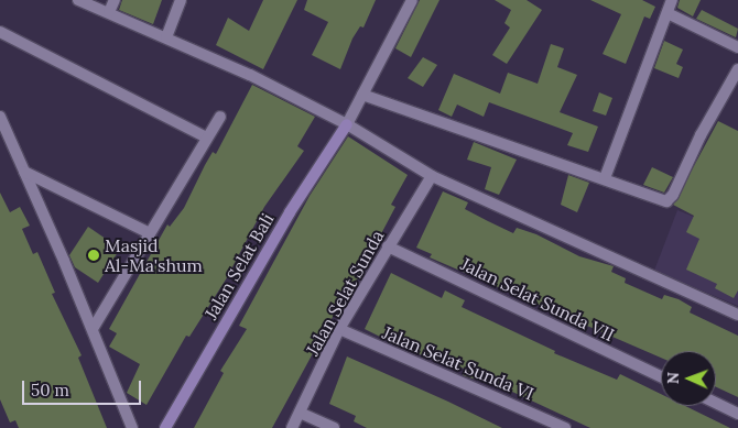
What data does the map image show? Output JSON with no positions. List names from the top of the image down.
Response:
{
  "streets": {
    "street": [
      "Jalan Selat Bali",
      "Jalan Selat Sunda",
      "Jalan Selat Sunda VII",
      "Jalan Selat Sunda VI"
    ]
  },
  "crossings": [
    ["Jalan Selat Sunda", "Jalan Selat Sunda VII"],
    ["Jalan Selat Sunda", "Jalan Selat Sunda VI"]
  ],
  "places": ["Masjid Al-Ma'shum"],
  "scale_bar": "50 m",
  "north": "left"
}
